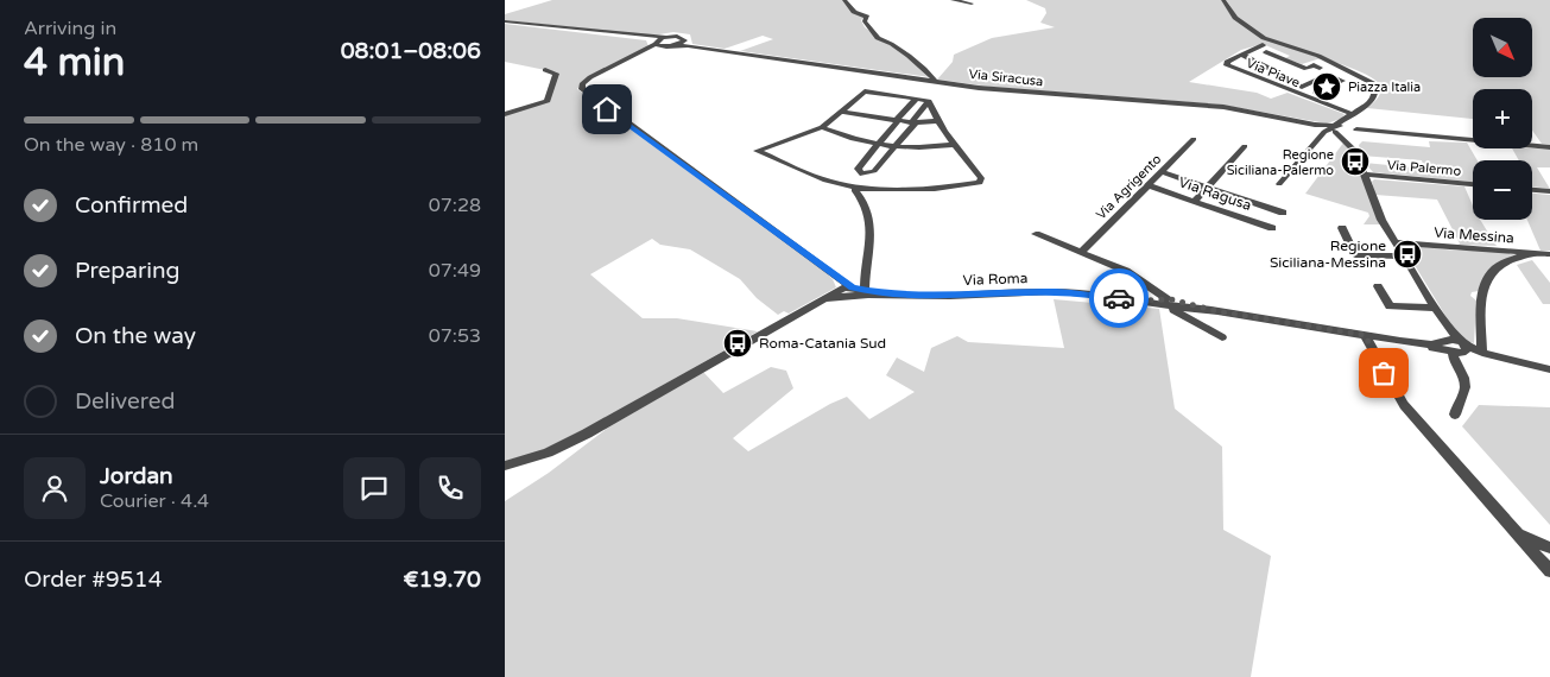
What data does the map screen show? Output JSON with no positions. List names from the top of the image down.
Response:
{
  "streets": {
    "street": [
      "Via Piave",
      "Via Siracusa",
      "Via Palermo",
      "Via Agrigento",
      "Via Ragusa",
      "Via Messina",
      "Via Roma"
    ]
  },
  "crossings": [
    ["Via Agrigento", "Via Ragusa"]
  ],
  "places": {
    "place": ["Piazza Italia"],
    "bus stop": ["Regione Siciliana-Palermo", "Regione Siciliana-Messina", "Roma-Catania Sud"]
  },
  "north": "bottom right",
  "page": {
    "heading": ["4 min", "Arriving in", "08:01–08:06"],
    "panel": [
      "Jordan",
      "Courier · 4.4",
      "Order #9514",
      "€19.70"
    ],
    "map_buttons": ["+", "−"],
    "bar": "On the way · 810 m",
    "list": [
      ["Confirmed", "07:28"],
      ["Preparing", "07:49"],
      ["On the way", "07:53"],
      "Delivered"
    ]
  }
}
